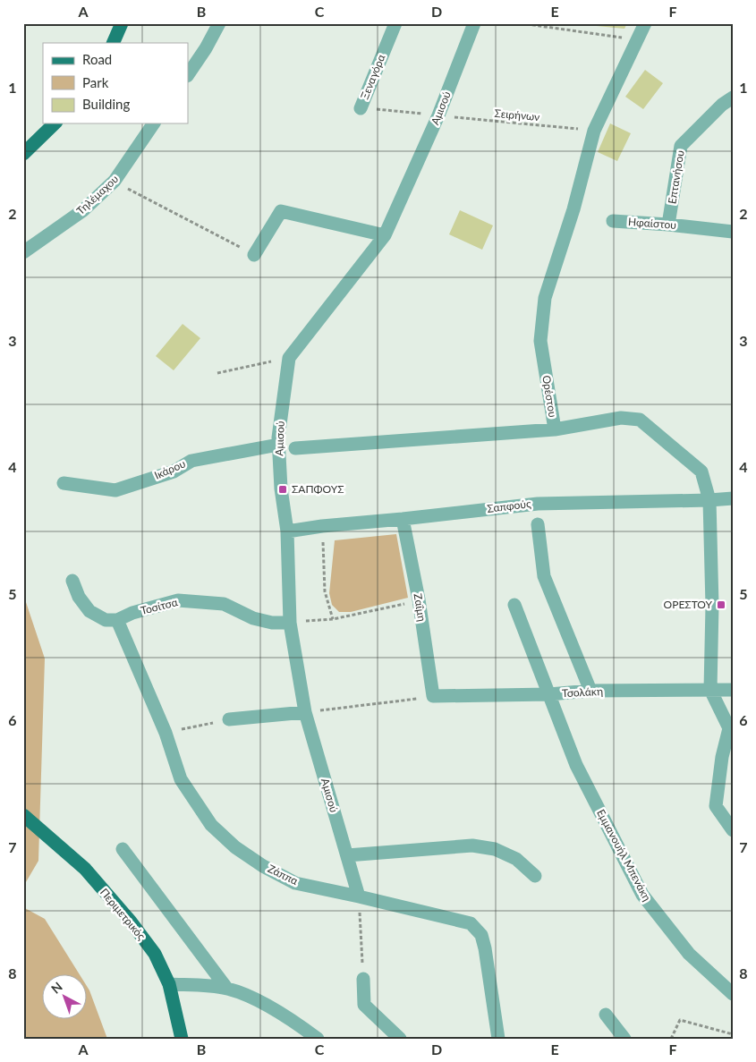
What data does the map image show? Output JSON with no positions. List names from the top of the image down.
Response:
{
  "streets": {
    "main road": ["Περιμετρικός"],
    "street": [
      "Ξεναγόρα",
      "Αμισού",
      "Επτανήσου",
      "Τηλέμαχου",
      "Ηφαίστου",
      "Ορέστου",
      "Ικάρου",
      "Σαπφούς",
      "Τοσίτσα",
      "Ζαΐμη",
      "Τσολάκη",
      "Εμμανουήλ Μπενάκη",
      "Ζάππα"
    ],
    "path": ["Σειρήνων"]
  },
  "crossings": [
    ["Ξεναγόρα", "Αμισού"],
    ["Ξεναγόρα", "Σειρήνων"],
    ["Αμισού", "Σειρήνων"],
    ["Αμισού", "Ικάρου"],
    ["Αμισού", "Σαπφούς"],
    ["Αμισού", "Τοσίτσα"],
    ["Αμισού", "Ζάππα"],
    ["Σειρήνων", "Ορέστου"],
    ["Επτανήσου", "Ηφαίστου"],
    ["Ορέστου", "Σαπφούς"],
    ["Ορέστου", "Τσολάκη"],
    ["Σαπφούς", "Ζαΐμη"],
    ["Τοσίτσα", "Ζάππα"],
    ["Ζαΐμη", "Τσολάκη"],
    ["Τσολάκη", "Εμμανουήλ Μπενάκη"]
  ],
  "places": {
    "transit": ["ΣΑΠΦΟΥΣ", "ΟΡΕΣΤΟΥ"]
  },
  "legend": ["Road", "Park", "Building"],
  "north": "top left",
  "grid": {
    "columns": [
      "A",
      "B",
      "C",
      "D",
      "E",
      "F"
    ],
    "rows": [
      "1",
      "2",
      "3",
      "4",
      "5",
      "6",
      "7",
      "8"
    ]
  }
}
